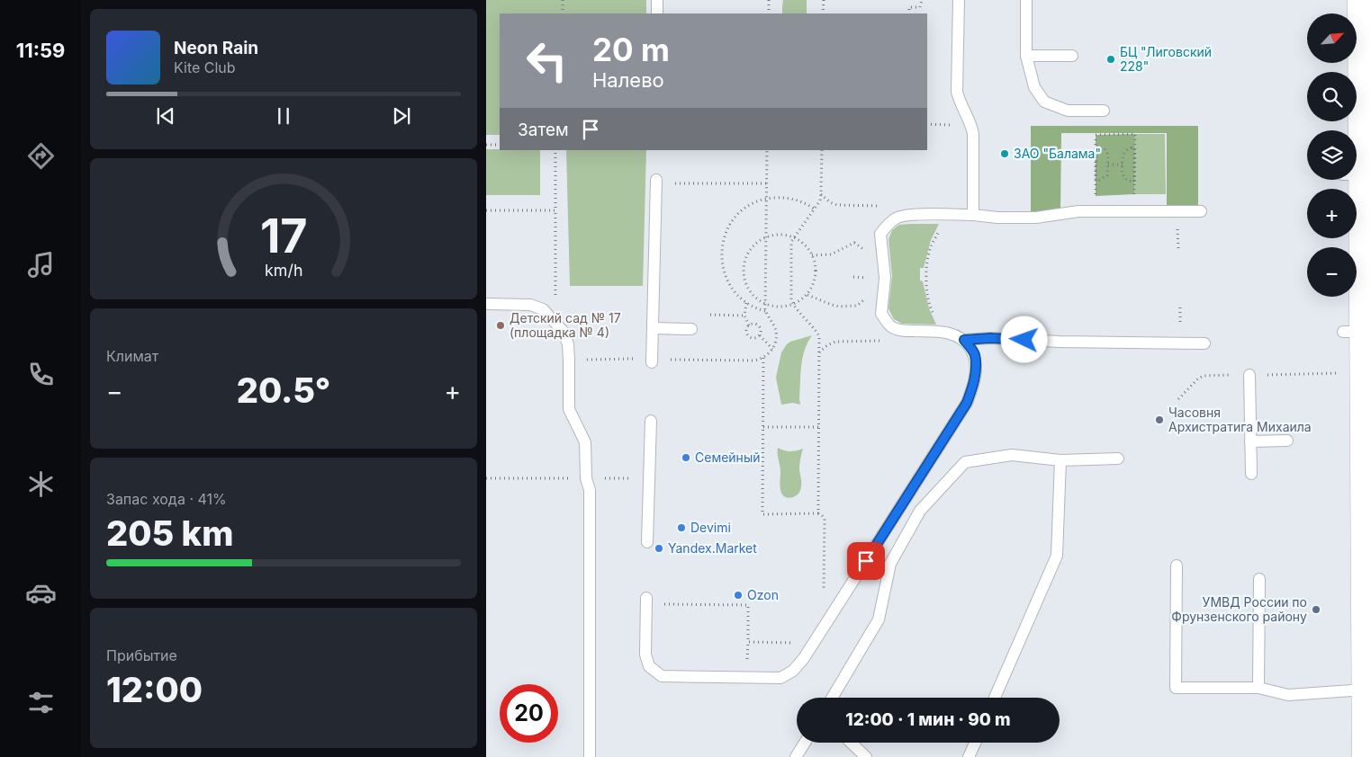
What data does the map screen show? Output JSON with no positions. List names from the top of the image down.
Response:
{
  "places": [
    "БЦ \"Лиговский 228\"",
    "ЗАО \"Балама\"",
    "Детский сад № 17 (площадка № 4)",
    "Часовня Архистратига Михаила",
    "Семейный",
    "Devimi",
    "Yandex.Market",
    "Ozon",
    "УМВД России по Фрунзенского району"
  ],
  "north": "top right",
  "page": {
    "tabs": "11:59",
    "map_buttons": ["+", "−"],
    "turn": ["20 m", "Налево"],
    "song": ["Neon Rain", "Kite Club"],
    "then": "Затем",
    "tile": [
      "Климат",
      ["Запас хода · 41%", "205 km"],
      ["Прибытие", "12:00"]
    ],
    "heat": ["−", "20.5°", "+"],
    "limit": "20",
    "trip": "12:00 · 1 мин · 90 m",
    "gauge": ["17", "km/h"]
  }
}
